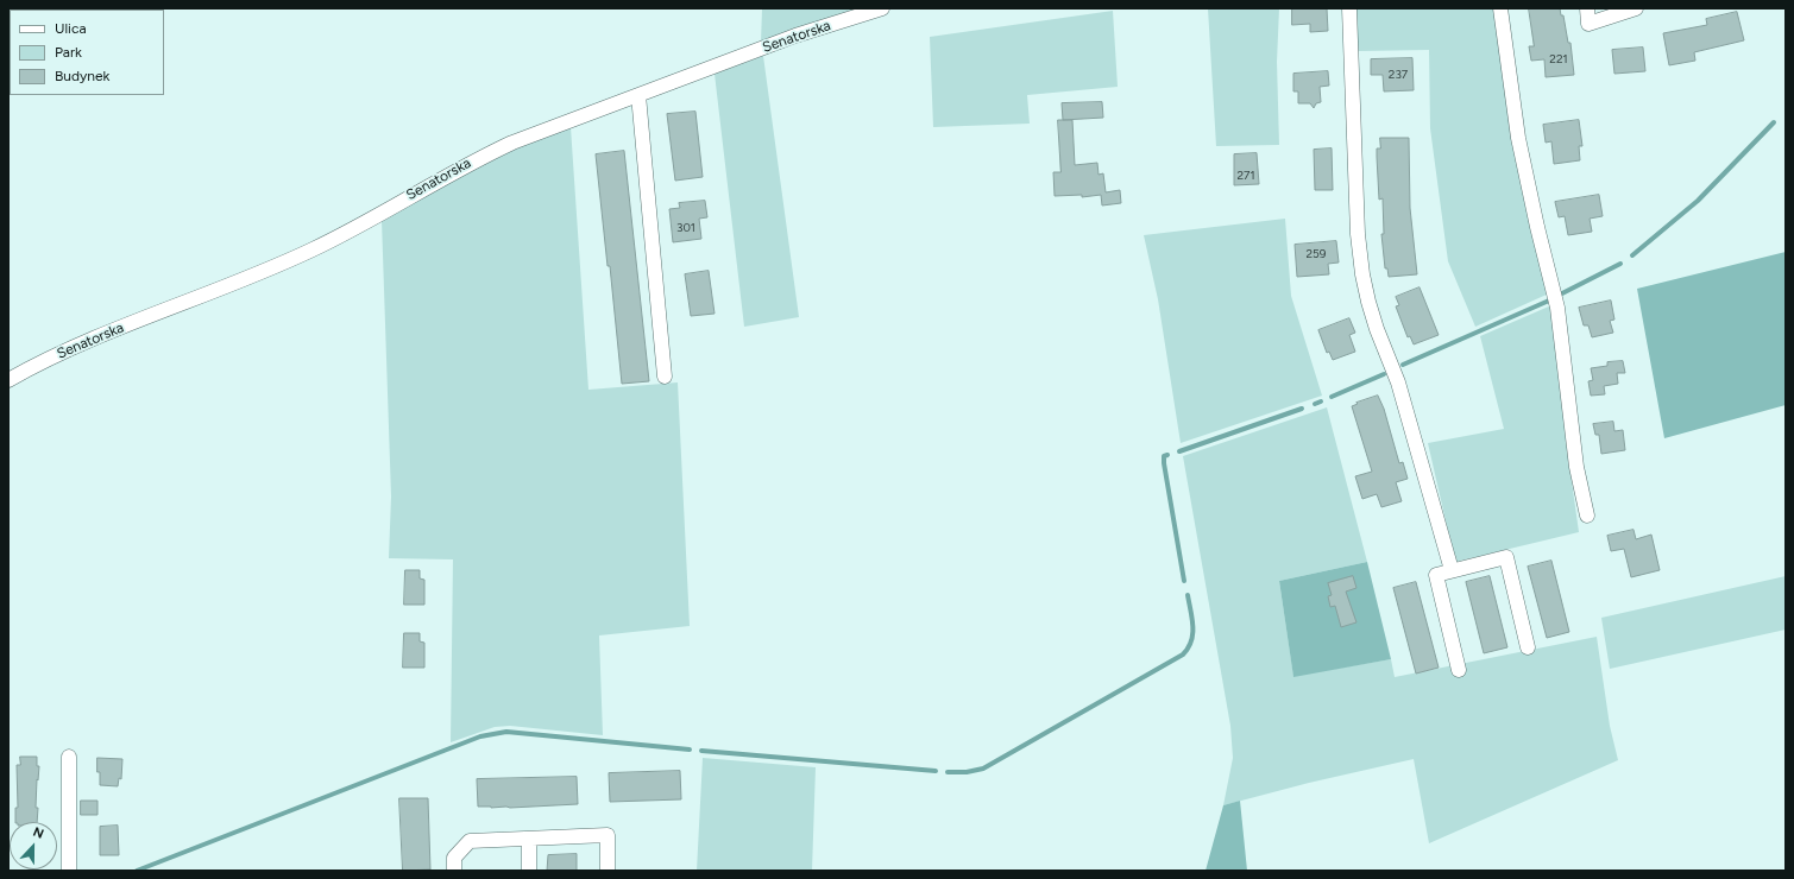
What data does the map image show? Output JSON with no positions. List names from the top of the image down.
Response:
{
  "streets": {
    "street": ["Senatorska"]
  },
  "house_numbers": [
    "221",
    "237",
    "271",
    "301",
    "259"
  ],
  "legend": ["Ulica", "Park", "Budynek"],
  "north": "top"
}
